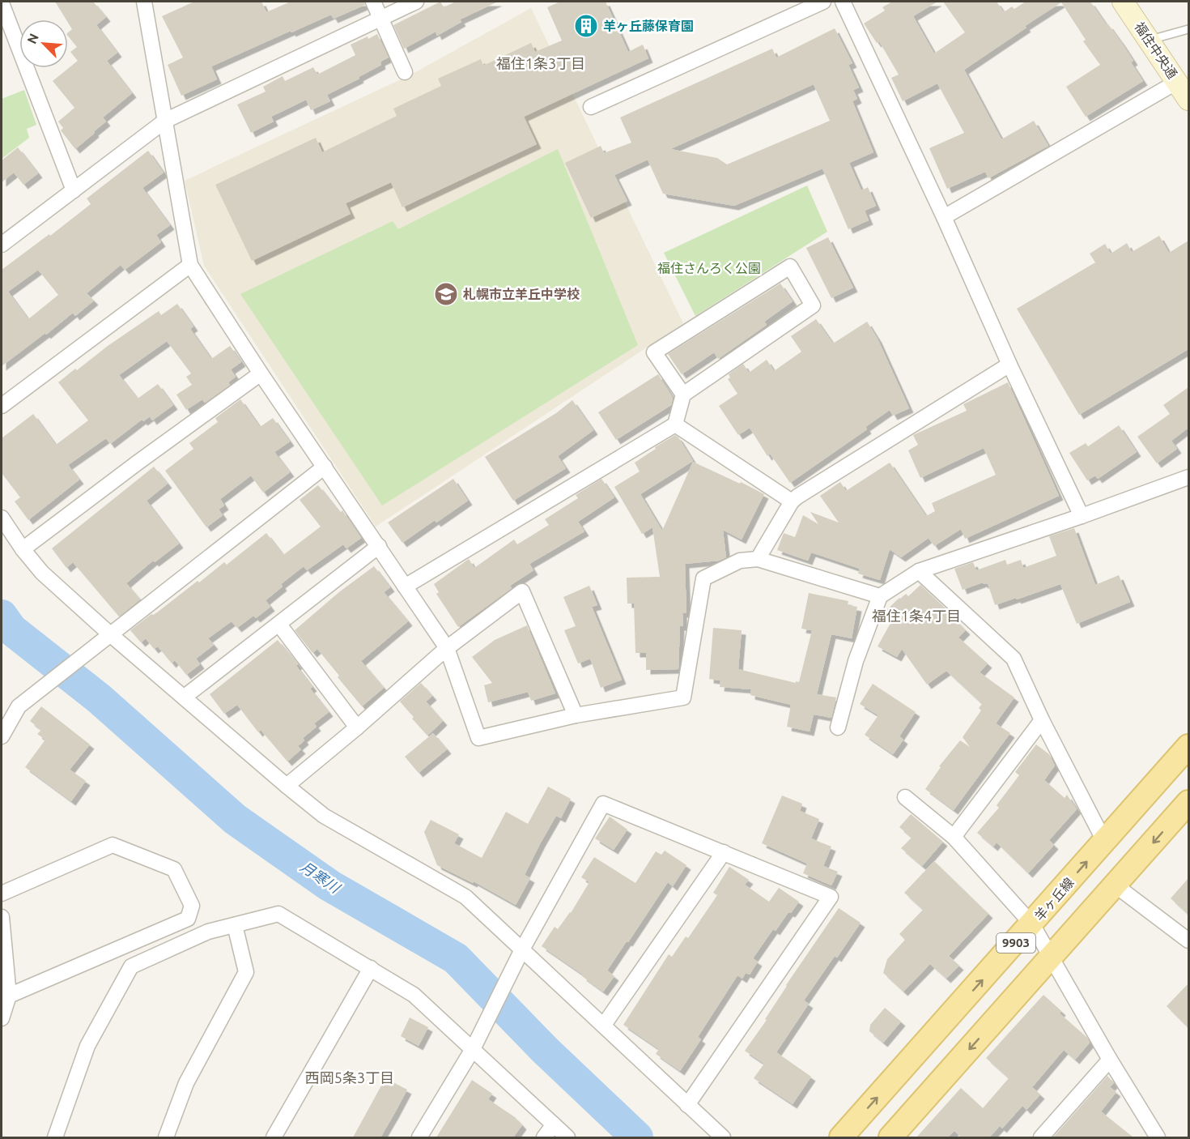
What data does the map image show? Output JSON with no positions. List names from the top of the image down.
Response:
{
  "streets": {
    "main road": ["羊ヶ丘線", "9903"],
    "street": ["福住中央通"]
  },
  "districts": ["福住1条3丁目", "福住1条4丁目", "西岡5条3丁目"],
  "water": ["月寒川"],
  "parks": ["福住さんろく公園"],
  "places": {
    "building": ["羊ヶ丘藤保育園"],
    "school or university": ["札幌市立羊丘中学校"]
  },
  "north": "top left"
}
